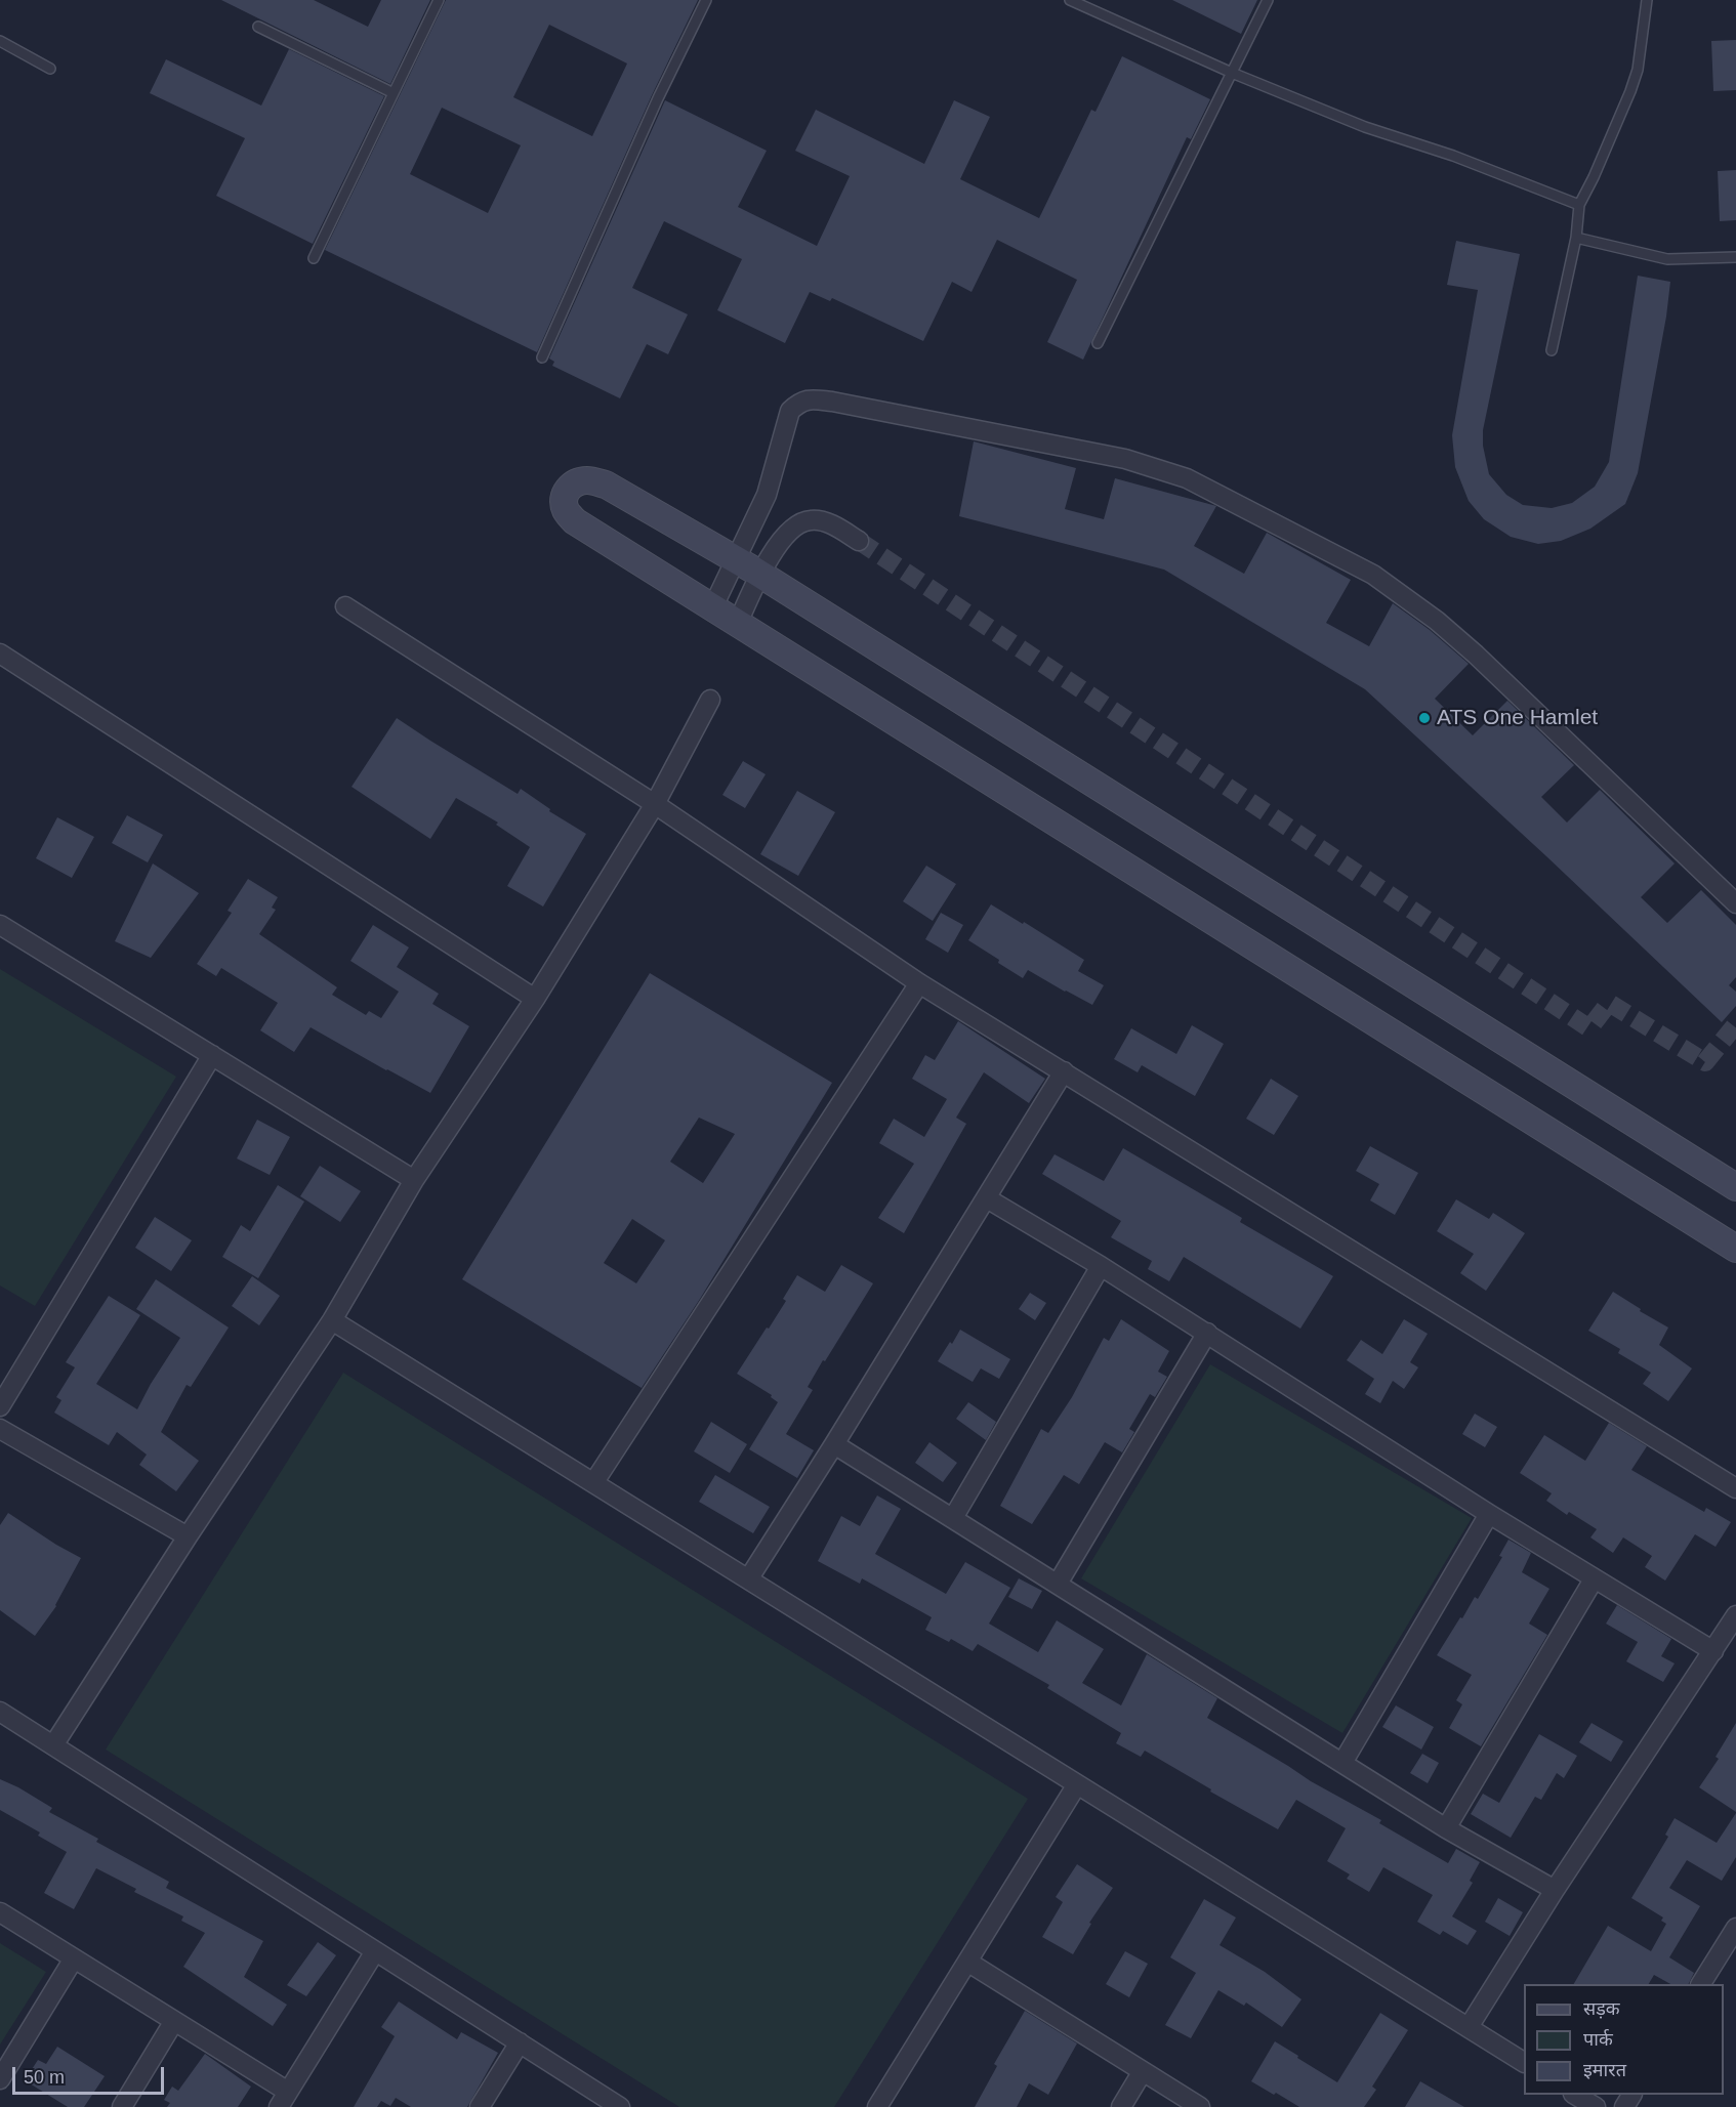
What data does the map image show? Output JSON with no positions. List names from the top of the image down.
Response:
{
  "places": ["ATS One Hamlet"],
  "legend": ["सड़क", "पार्क", "इमारत"],
  "scale_bar": "50 m"
}
